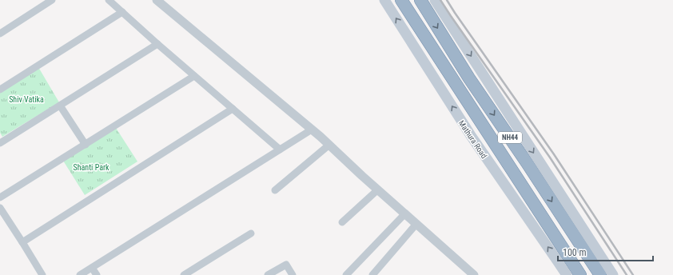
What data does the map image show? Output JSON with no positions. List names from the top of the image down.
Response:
{
  "streets": {
    "highway": ["NH44", "Mathura Road"]
  },
  "parks": ["Shiv Vatika", "Shanti Park"],
  "scale_bar": "100 m"
}
